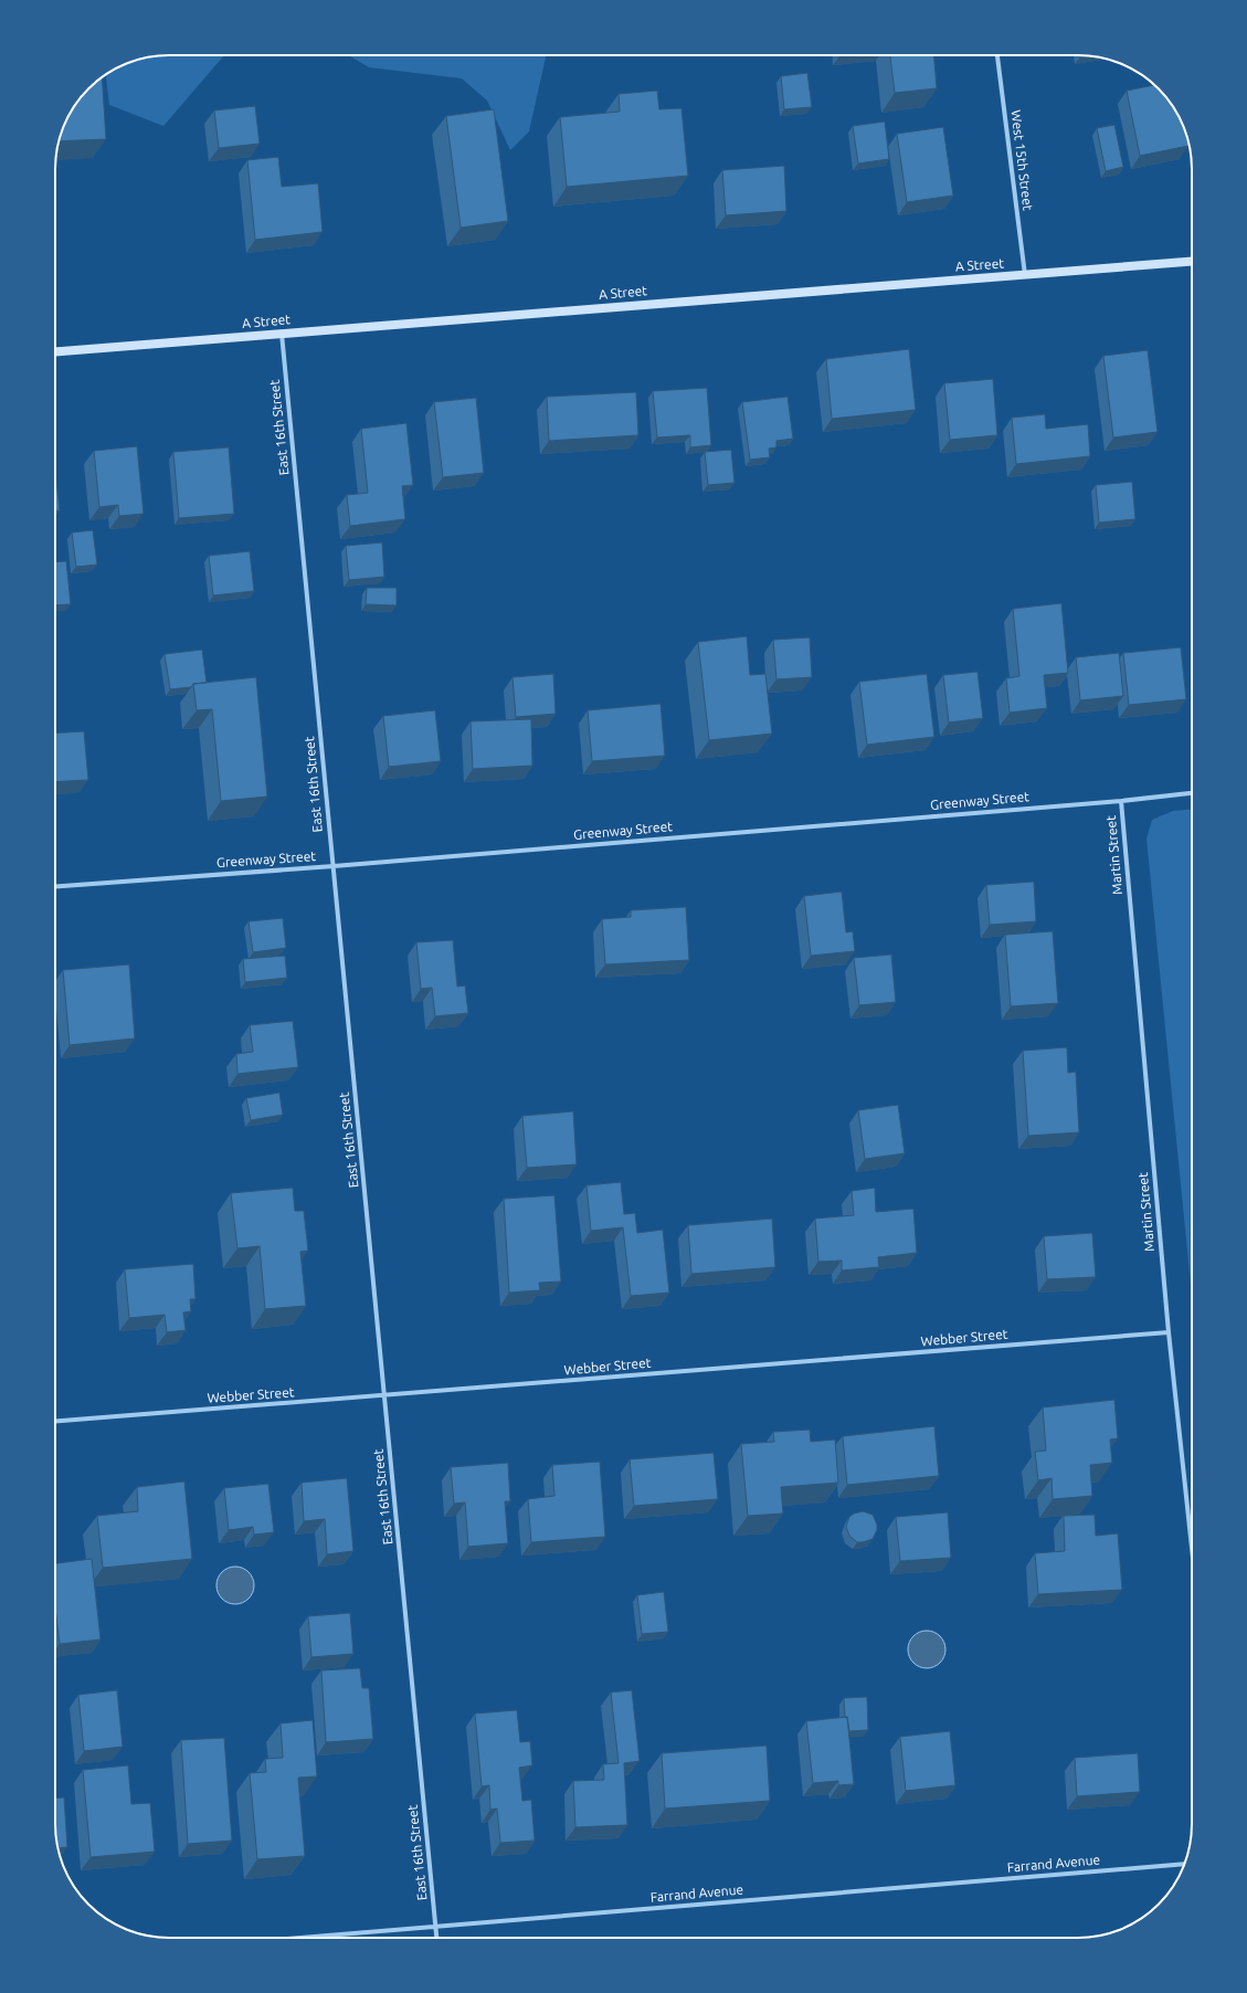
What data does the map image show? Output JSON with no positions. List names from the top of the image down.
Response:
{
  "streets": {
    "street": [
      "West 15th Street",
      "A Street",
      "East 16th Street",
      "Greenway Street",
      "Martin Street",
      "Webber Street",
      "Farrand Avenue"
    ]
  },
  "crossings": [
    ["West 15th Street", "A Street"],
    ["A Street", "East 16th Street"],
    ["East 16th Street", "Greenway Street"],
    ["East 16th Street", "Webber Street"],
    ["East 16th Street", "Farrand Avenue"],
    ["Greenway Street", "Martin Street"],
    ["Martin Street", "Webber Street"]
  ]
}
